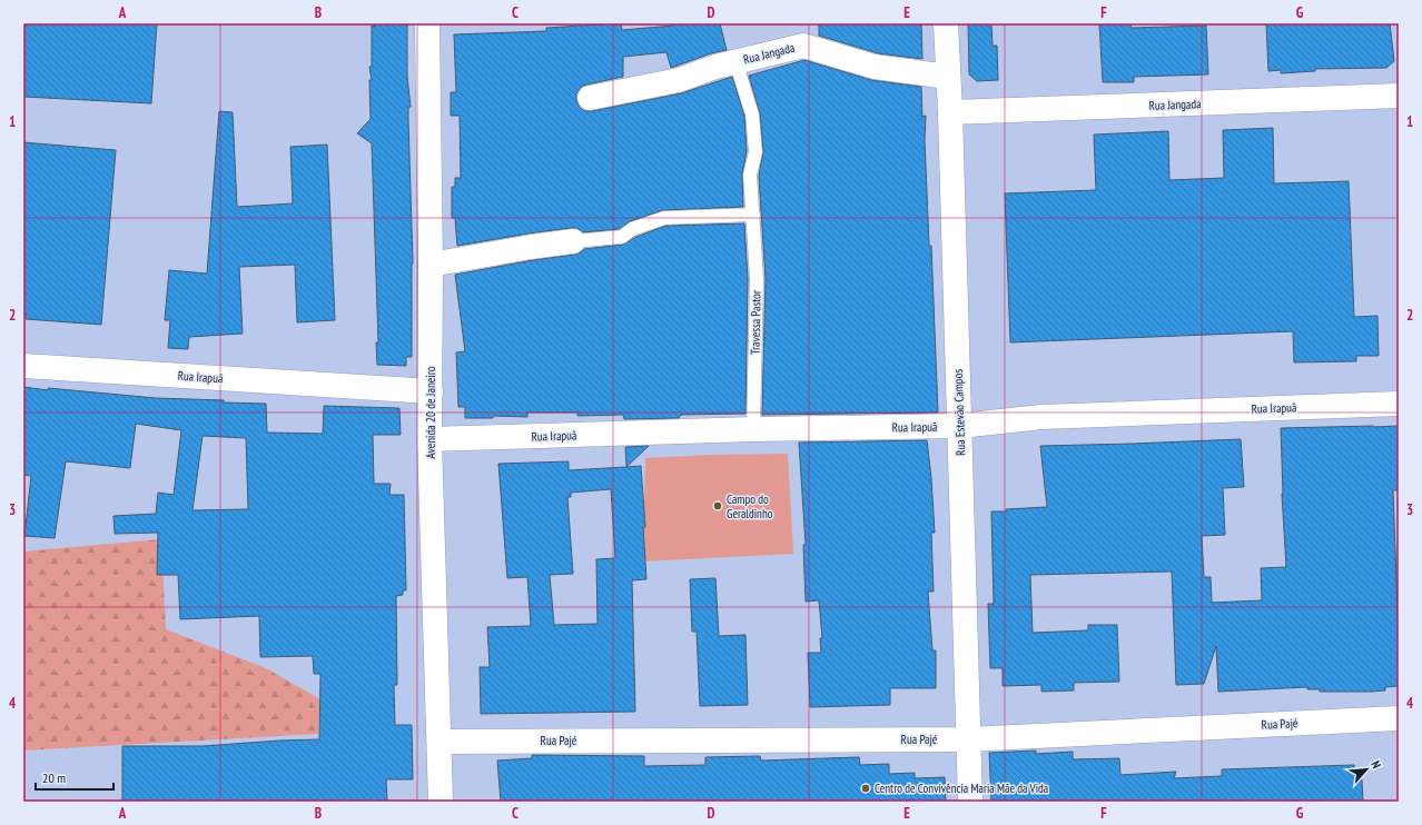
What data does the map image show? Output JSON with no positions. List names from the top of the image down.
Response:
{
  "streets": {
    "street": [
      "Rua Jangada",
      "Rua Irapuã",
      "Avenida 20 de Janeiro",
      "Rua Estevão Campos",
      "Rua Pajé"
    ],
    "lane": ["Travessa Pastor"]
  },
  "crossings": [
    ["Rua Jangada", "Travessa Pastor"],
    ["Rua Jangada", "Rua Estevão Campos"],
    ["Travessa Pastor", "Rua Irapuã"],
    ["Rua Irapuã", "Avenida 20 de Janeiro"],
    ["Rua Irapuã", "Rua Estevão Campos"],
    ["Avenida 20 de Janeiro", "Rua Pajé"],
    ["Rua Estevão Campos", "Rua Pajé"]
  ],
  "places": ["Campo do Geraldinho", "Centro de Convivência Maria Mãe da Vida"],
  "scale_bar": "20 m",
  "north": "top right",
  "grid": {
    "columns": [
      "A",
      "B",
      "C",
      "D",
      "E",
      "F",
      "G"
    ],
    "rows": [
      "1",
      "2",
      "3",
      "4"
    ]
  }
}
